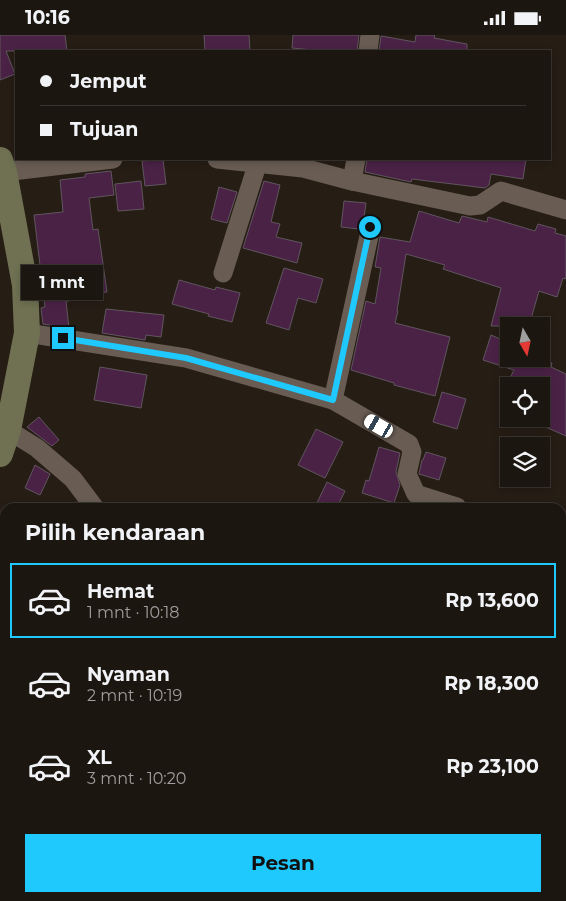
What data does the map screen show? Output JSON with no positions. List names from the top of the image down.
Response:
{
  "north": "bottom",
  "page": {
    "status": "10:16",
    "banner": ["Jemput", "Tujuan"],
    "bubble": "1 mnt",
    "heading": "Pilih kendaraan",
    "list": [
      {
        "name": "Hemat",
        "note": "1 mnt · 10:18",
        "value": "Rp 13,600"
      },
      {
        "name": "Nyaman",
        "note": "2 mnt · 10:19",
        "value": "Rp 18,300"
      },
      {
        "name": "XL",
        "note": "3 mnt · 10:20",
        "value": "Rp 23,100"
      }
    ],
    "buttons": "Pesan"
  }
}
